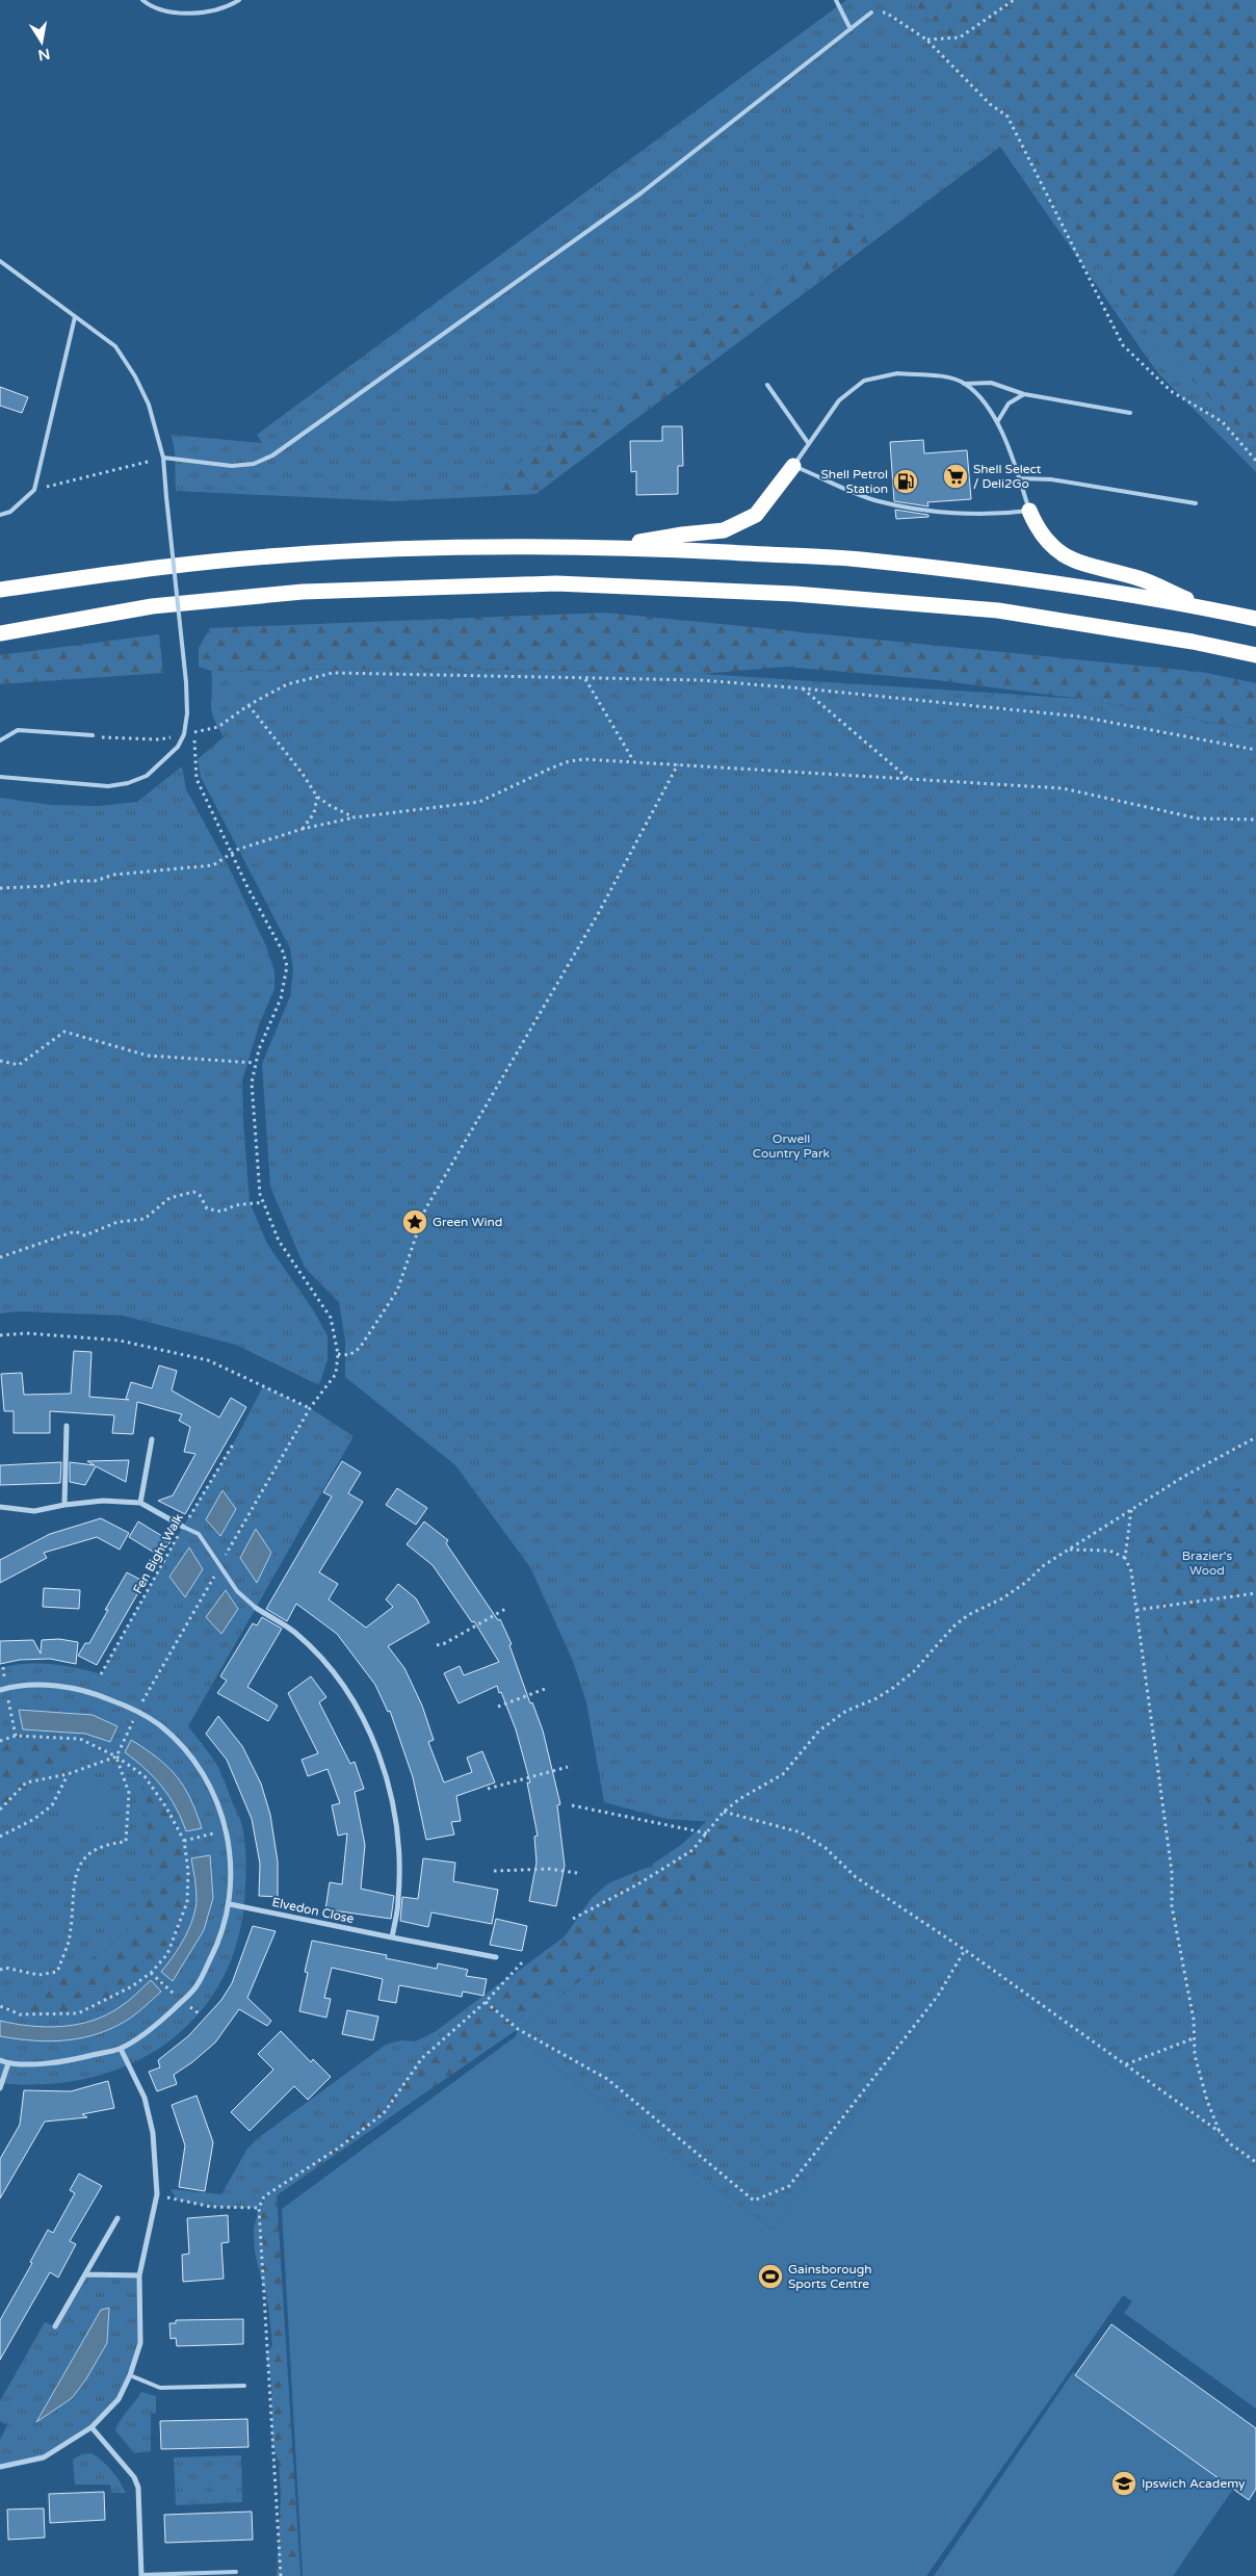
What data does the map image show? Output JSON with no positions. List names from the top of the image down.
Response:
{
  "streets": {
    "street": ["Elvedon Close"],
    "path": ["Fen Bight Walk"]
  },
  "parks": ["Orwell Country Park", "Brazier's Wood"],
  "places": {
    "supermarket": ["Shell Select / Deli2Go"],
    "fuel station": ["Shell Petrol Station"],
    "place": ["Green Wind"],
    "sports": ["Gainsborough Sports Centre"],
    "school or university": ["Ipswich Academy"]
  },
  "north": "bottom"
}
